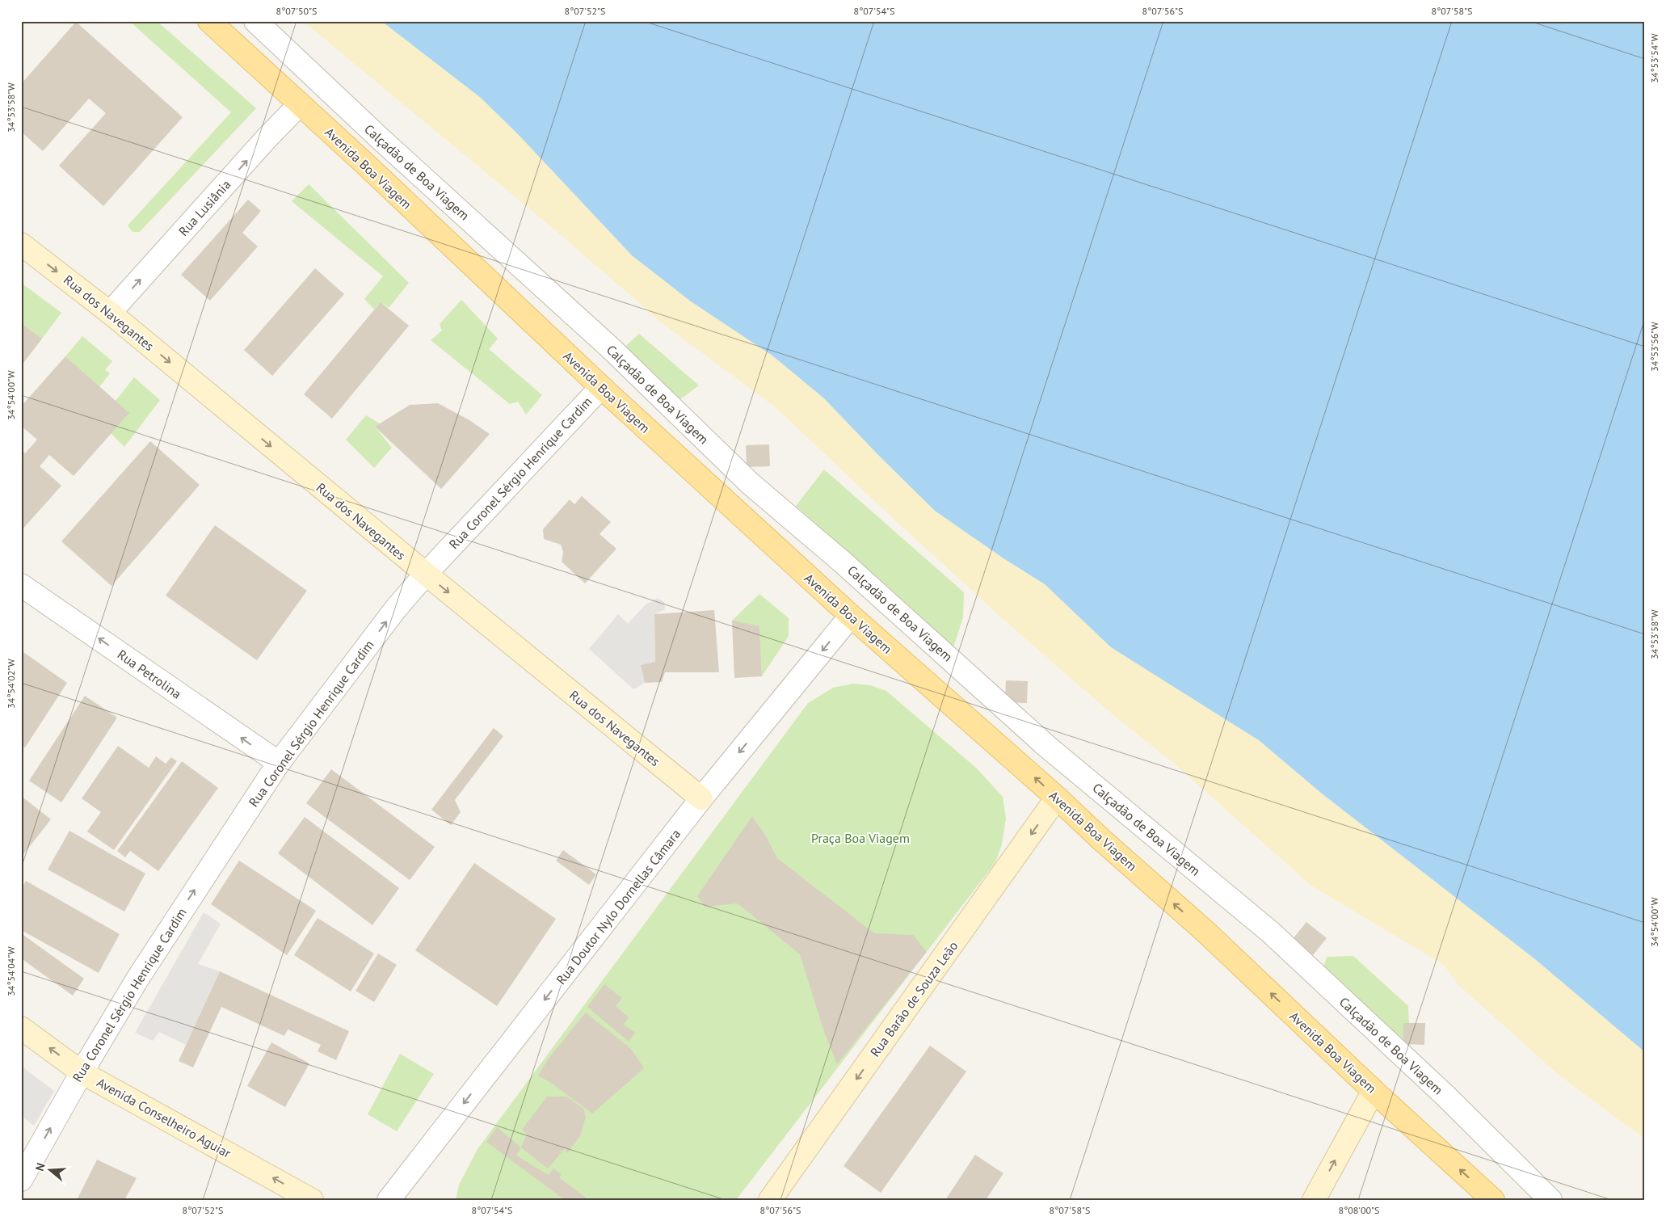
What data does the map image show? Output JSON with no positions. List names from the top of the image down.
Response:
{
  "streets": {
    "main road": [
      "Avenida Boa Viagem",
      "Rua dos Navegantes",
      "Rua Barão de Souza Leão",
      "Avenida Conselheiro Aguiar"
    ],
    "street": [
      "Calçadão de Boa Viagem",
      "Rua Lusiânia",
      "Rua Coronel Sérgio Henrique Cardim",
      "Rua Petrolina",
      "Rua Doutor Nylo Dornellas Câmara"
    ]
  },
  "crossings": [
    ["Avenida Boa Viagem", "Rua Lusiânia"],
    ["Avenida Boa Viagem", "Rua Coronel Sérgio Henrique Cardim"],
    ["Avenida Boa Viagem", "Rua Doutor Nylo Dornellas Câmara"],
    ["Avenida Boa Viagem", "Rua Barão de Souza Leão"],
    ["Rua Lusiânia", "Rua dos Navegantes"],
    ["Rua dos Navegantes", "Rua Coronel Sérgio Henrique Cardim"],
    ["Rua dos Navegantes", "Rua Doutor Nylo Dornellas Câmara"],
    ["Rua Coronel Sérgio Henrique Cardim", "Rua Petrolina"],
    ["Rua Coronel Sérgio Henrique Cardim", "Avenida Conselheiro Aguiar"]
  ],
  "one_way": [
    "Avenida Boa Viagem",
    "Rua Lusiânia",
    "Rua dos Navegantes",
    "Rua Coronel Sérgio Henrique Cardim",
    "Rua Petrolina",
    "Rua Doutor Nylo Dornellas Câmara",
    "Rua Barão de Souza Leão",
    "Avenida Conselheiro Aguiar"
  ],
  "parks": ["Praça Boa Viagem"],
  "north": "left",
  "coordinates": [
    "8°07'50\"S",
    "8°07'52\"S",
    "8°07'54\"S",
    "8°07'56\"S",
    "8°07'58\"S",
    "34°53'54\"W",
    "34°53'58\"W",
    "34°53'56\"W",
    "34°54'00\"W",
    "34°54'02\"W",
    "34°54'04\"W",
    "8°08'00\"S"
  ]
}
